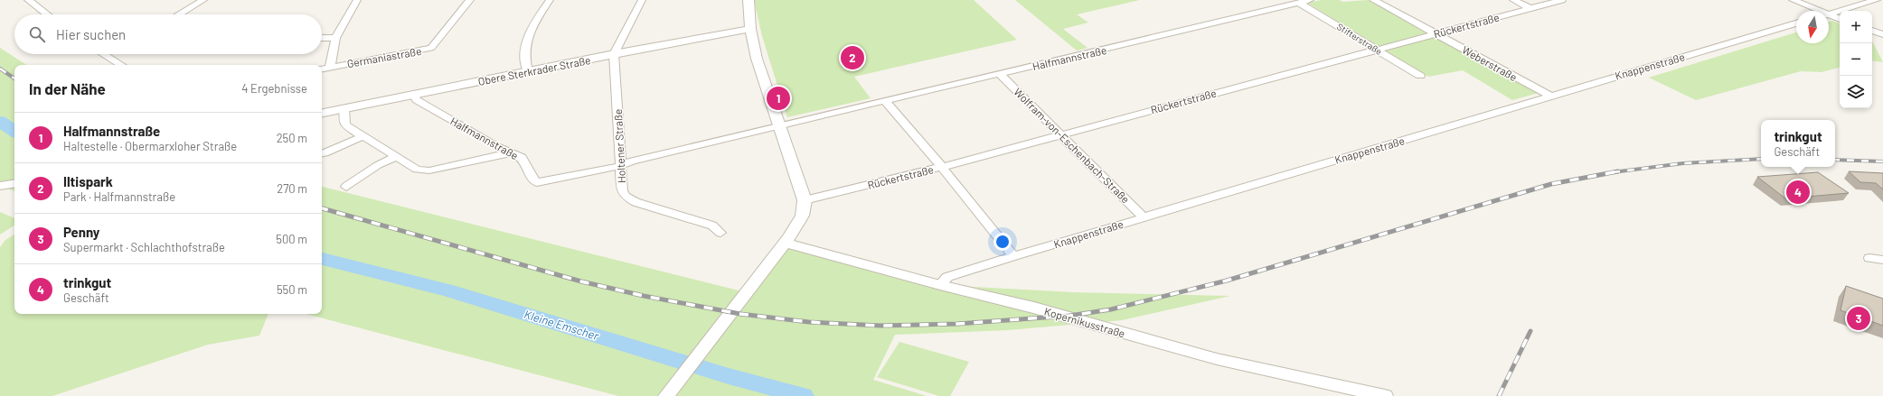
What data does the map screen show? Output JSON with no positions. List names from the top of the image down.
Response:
{
  "streets": {
    "street": [
      "Rückertstraße",
      "Stifterstraße",
      "Germaniastraße",
      "Halfmannstraße",
      "Weberstraße",
      "Knappenstraße",
      "Obere Sterkrader Straße",
      "Wolfram-von-Eschenbach-Straße",
      "Holtener Straße",
      "Kopernikusstraße"
    ]
  },
  "crossings": [
    ["Rückertstraße", "Stifterstraße"],
    ["Rückertstraße", "Weberstraße"],
    ["Rückertstraße", "Wolfram-von-Eschenbach-Straße"],
    ["Stifterstraße", "Halfmannstraße"],
    ["Halfmannstraße", "Obere Sterkrader Straße"],
    ["Halfmannstraße", "Wolfram-von-Eschenbach-Straße"],
    ["Halfmannstraße", "Holtener Straße"],
    ["Weberstraße", "Knappenstraße"],
    ["Knappenstraße", "Wolfram-von-Eschenbach-Straße"],
    ["Knappenstraße", "Kopernikusstraße"],
    ["Obere Sterkrader Straße", "Holtener Straße"]
  ],
  "water": ["Kleine Emscher"],
  "north": "bottom",
  "page": {
    "map_buttons": ["+", "−"],
    "search": "Hier suchen",
    "pins": [
      "2",
      "1",
      "4",
      "3"
    ],
    "heading": ["In der Nähe", "4 Ergebnisse"],
    "list": [
      {
        "mark": "1",
        "name": "Halfmannstraße",
        "note": "Haltestelle · Obermarxloher Straße",
        "value": "250 m"
      },
      {
        "mark": "2",
        "name": "Iltispark",
        "note": "Park · Halfmannstraße",
        "value": "270 m"
      },
      {
        "mark": "3",
        "name": "Penny",
        "note": "Supermarkt · Schlachthofstraße",
        "value": "500 m"
      },
      {
        "mark": "4",
        "name": "trinkgut",
        "note": "Geschäft",
        "value": "550 m"
      }
    ],
    "popup": ["trinkgut", "Geschäft"]
  }
}
